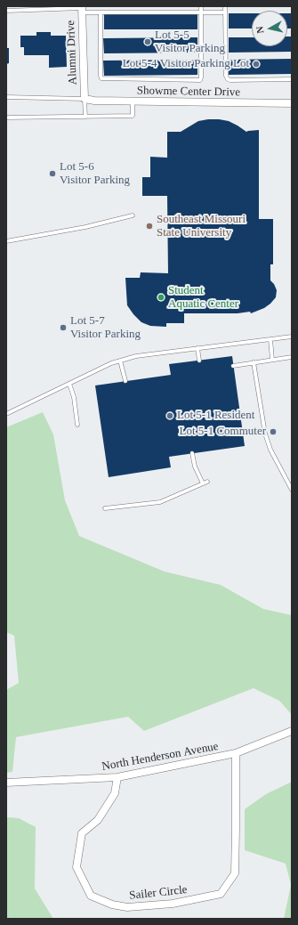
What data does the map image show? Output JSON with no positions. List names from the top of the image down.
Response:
{
  "streets": {
    "street": [
      "Alumni Drive",
      "Showme Center Drive",
      "North Henderson Avenue",
      "Sailer Circle"
    ]
  },
  "crossings": [
    ["Alumni Drive", "Showme Center Drive"],
    ["North Henderson Avenue", "Sailer Circle"]
  ],
  "places": [
    "Lot 5-5 Visitor Parking",
    "Lot 5-4 Visitor Parking Lot",
    "Lot 5-6 Visitor Parking",
    "Southeast Missouri State University",
    "Student Aquatic Center",
    "Lot 5-7 Visitor Parking",
    "Lot 5-1 Resident",
    "Lot 5-1 Commuter"
  ],
  "north": "left"
}
